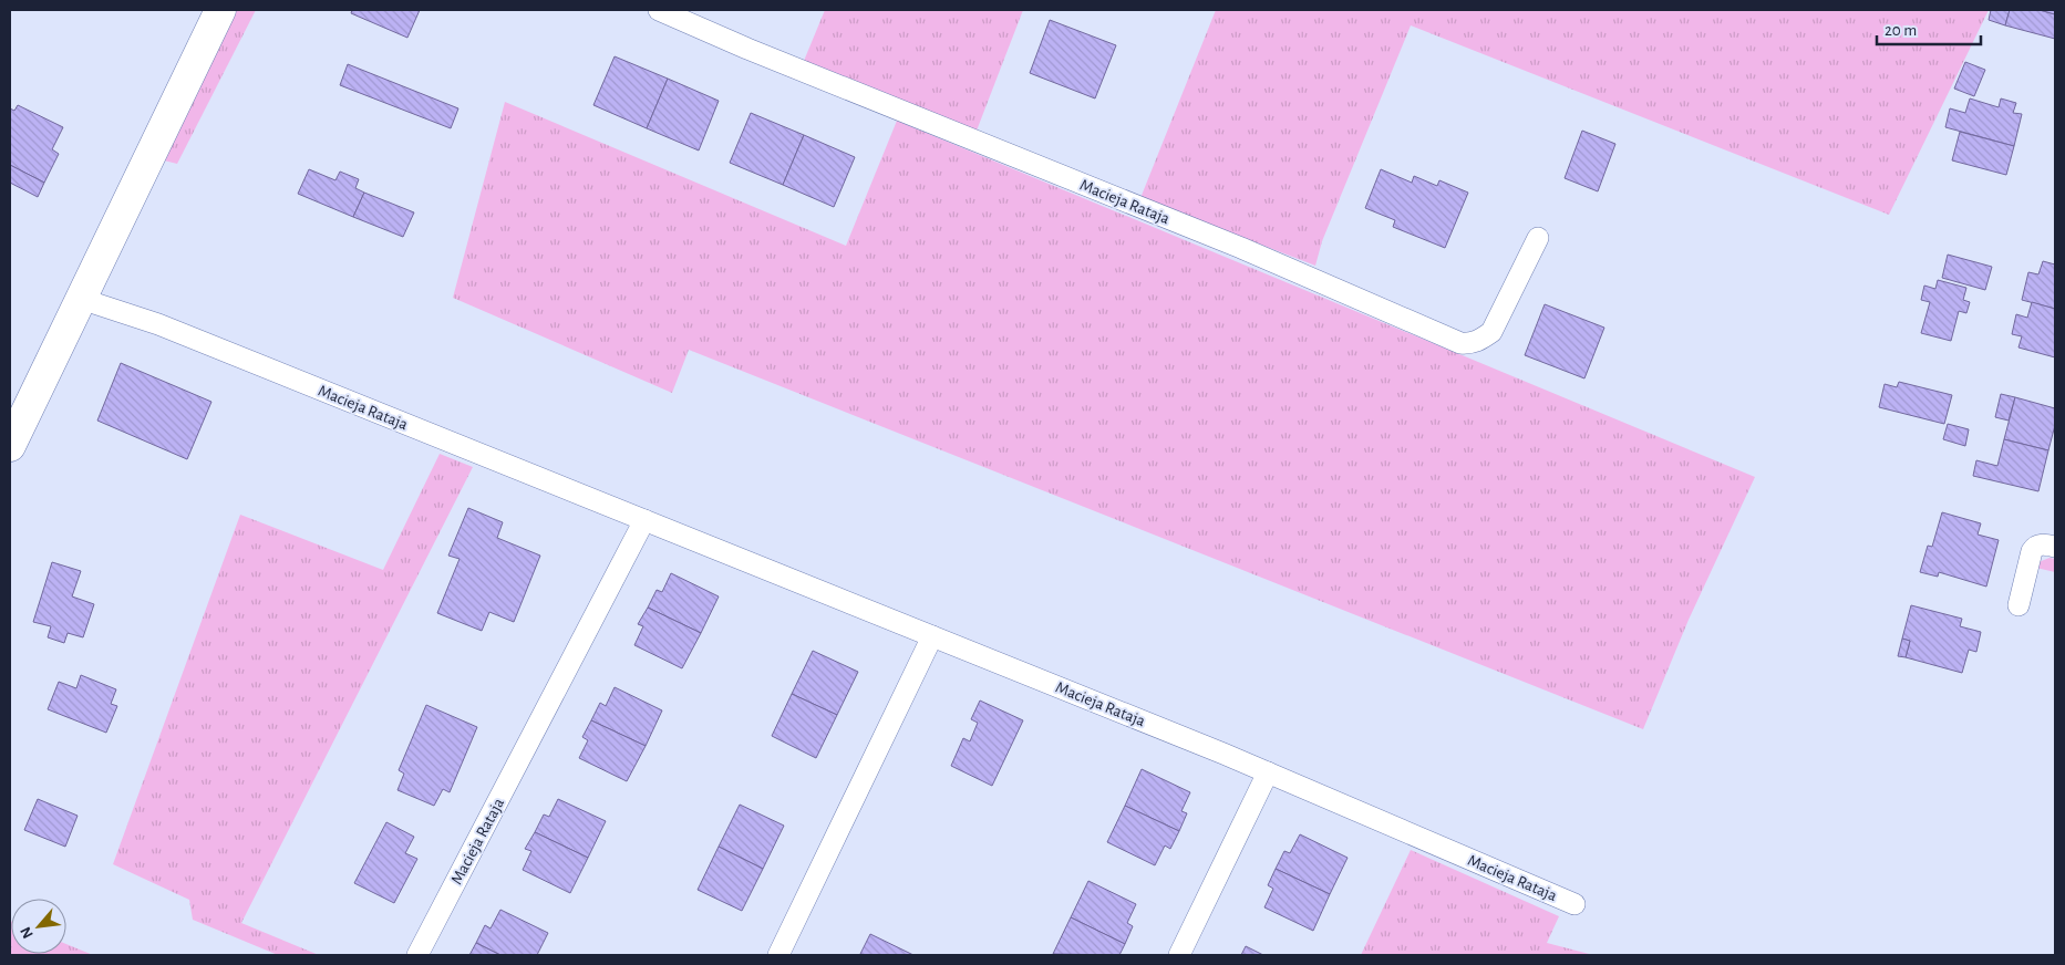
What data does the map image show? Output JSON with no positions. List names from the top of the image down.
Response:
{
  "streets": {
    "lane": ["Macieja Rataja"]
  },
  "scale_bar": "20 m",
  "north": "bottom left"
}
